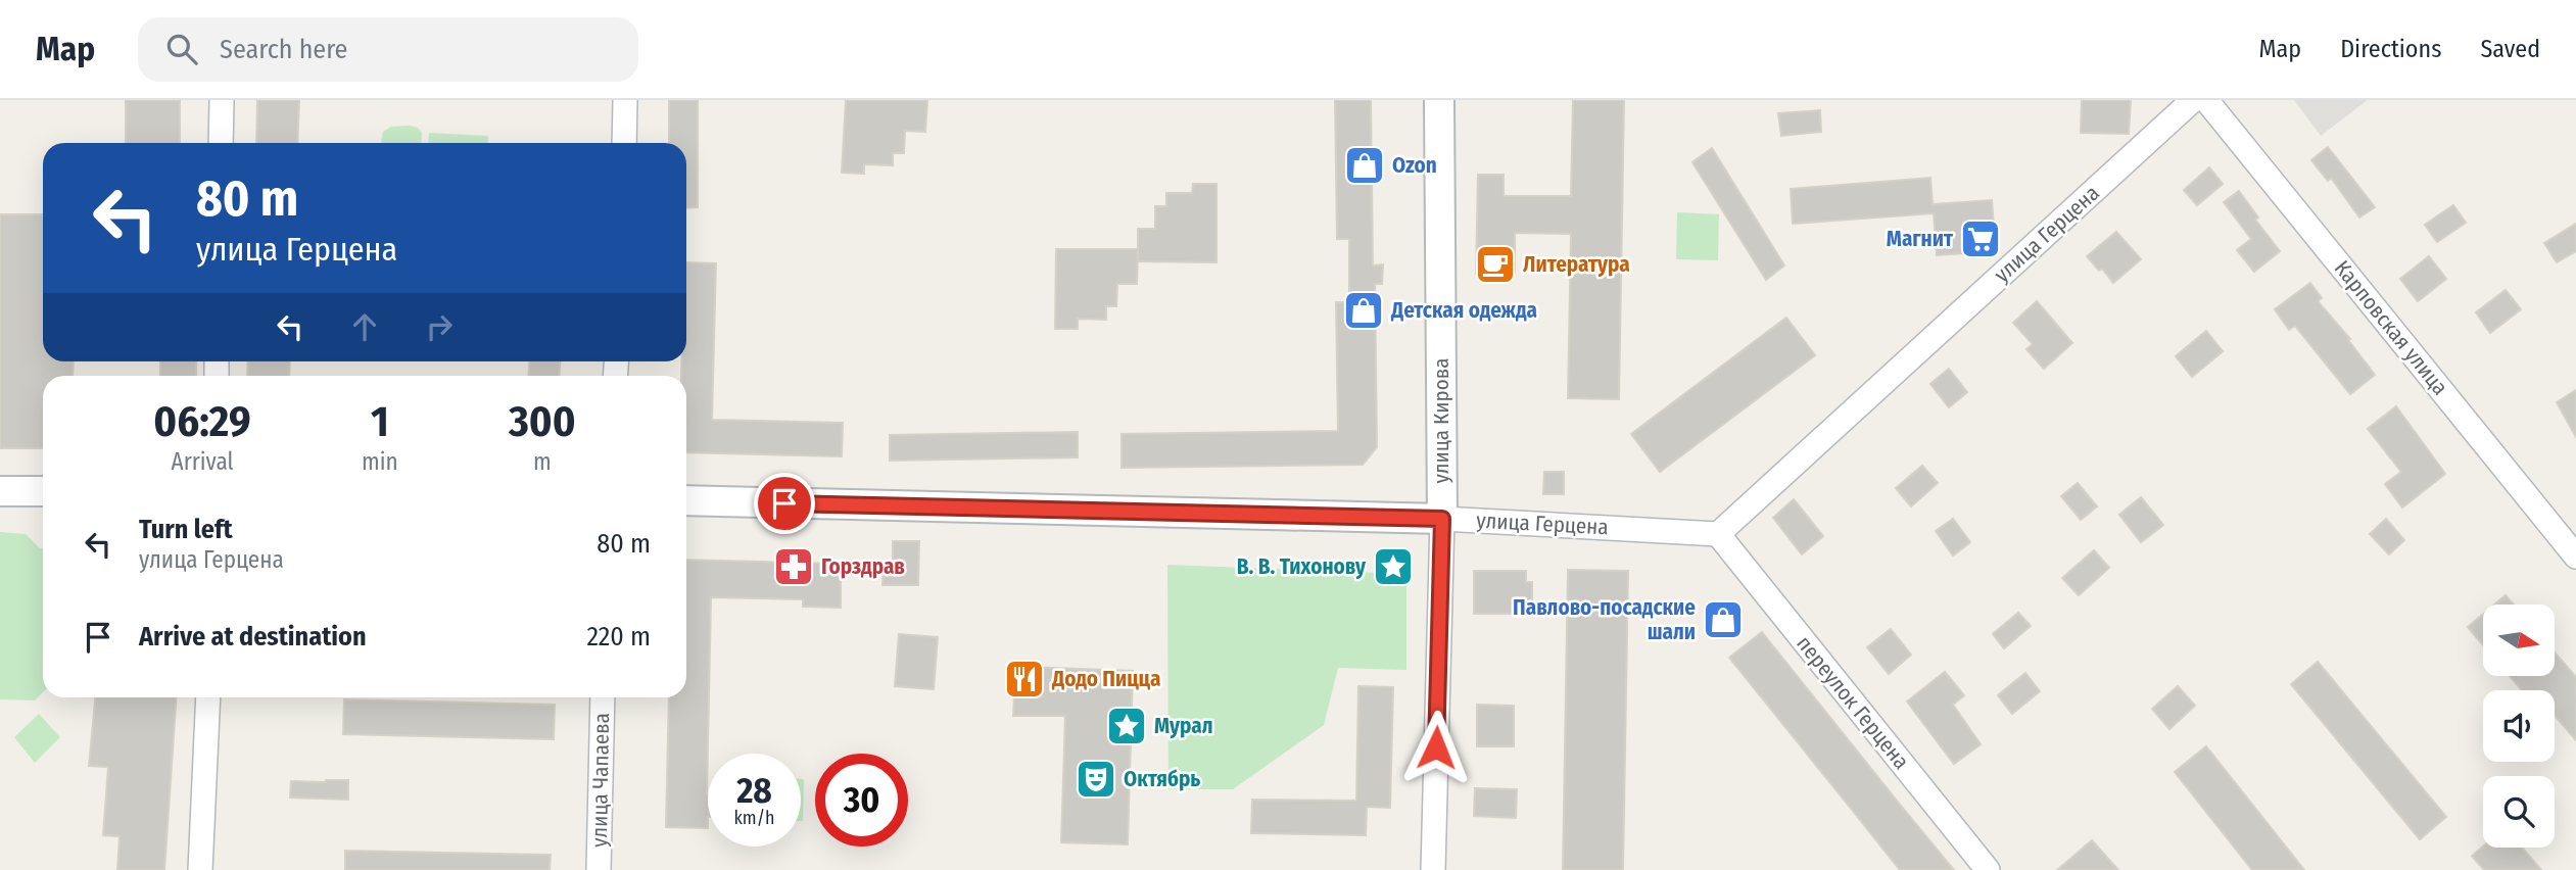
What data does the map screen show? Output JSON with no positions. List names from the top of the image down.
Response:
{
  "streets": {
    "street": [
      "улица Герцена",
      "Карповская улица",
      "улица Кирова",
      "переулок Герцена",
      "улица Чапаева"
    ]
  },
  "crossings": [
    ["улица Герцена", "улица Кирова"],
    ["улица Герцена", "переулок Герцена"]
  ],
  "places": {
    "shop": ["Ozon", "Детская одежда", "Павлово-посадские шали"],
    "supermarket": ["Магнит"],
    "cafe": ["Литература"],
    "pharmacy": ["Горздрав"],
    "place": ["В. В. Тихонову", "Мурал"],
    "restaurant": ["Додо Пицца"],
    "theatre": ["Октябрь"]
  },
  "north": "right",
  "page": {
    "header": "Map",
    "search": "Search here",
    "nav": ["Map", "Directions", "Saved"],
    "turn": ["80 m", "улица Герцена"],
    "eta": [
      "06:29",
      "Arrival",
      "1",
      "min",
      "300",
      "m"
    ],
    "list": [
      {
        "name": "Turn left",
        "note": "улица Герцена",
        "value": "80 m"
      },
      {
        "name": "Arrive at destination",
        "value": "220 m"
      }
    ],
    "speed": "28 km/h",
    "limit": "30"
  }
}
